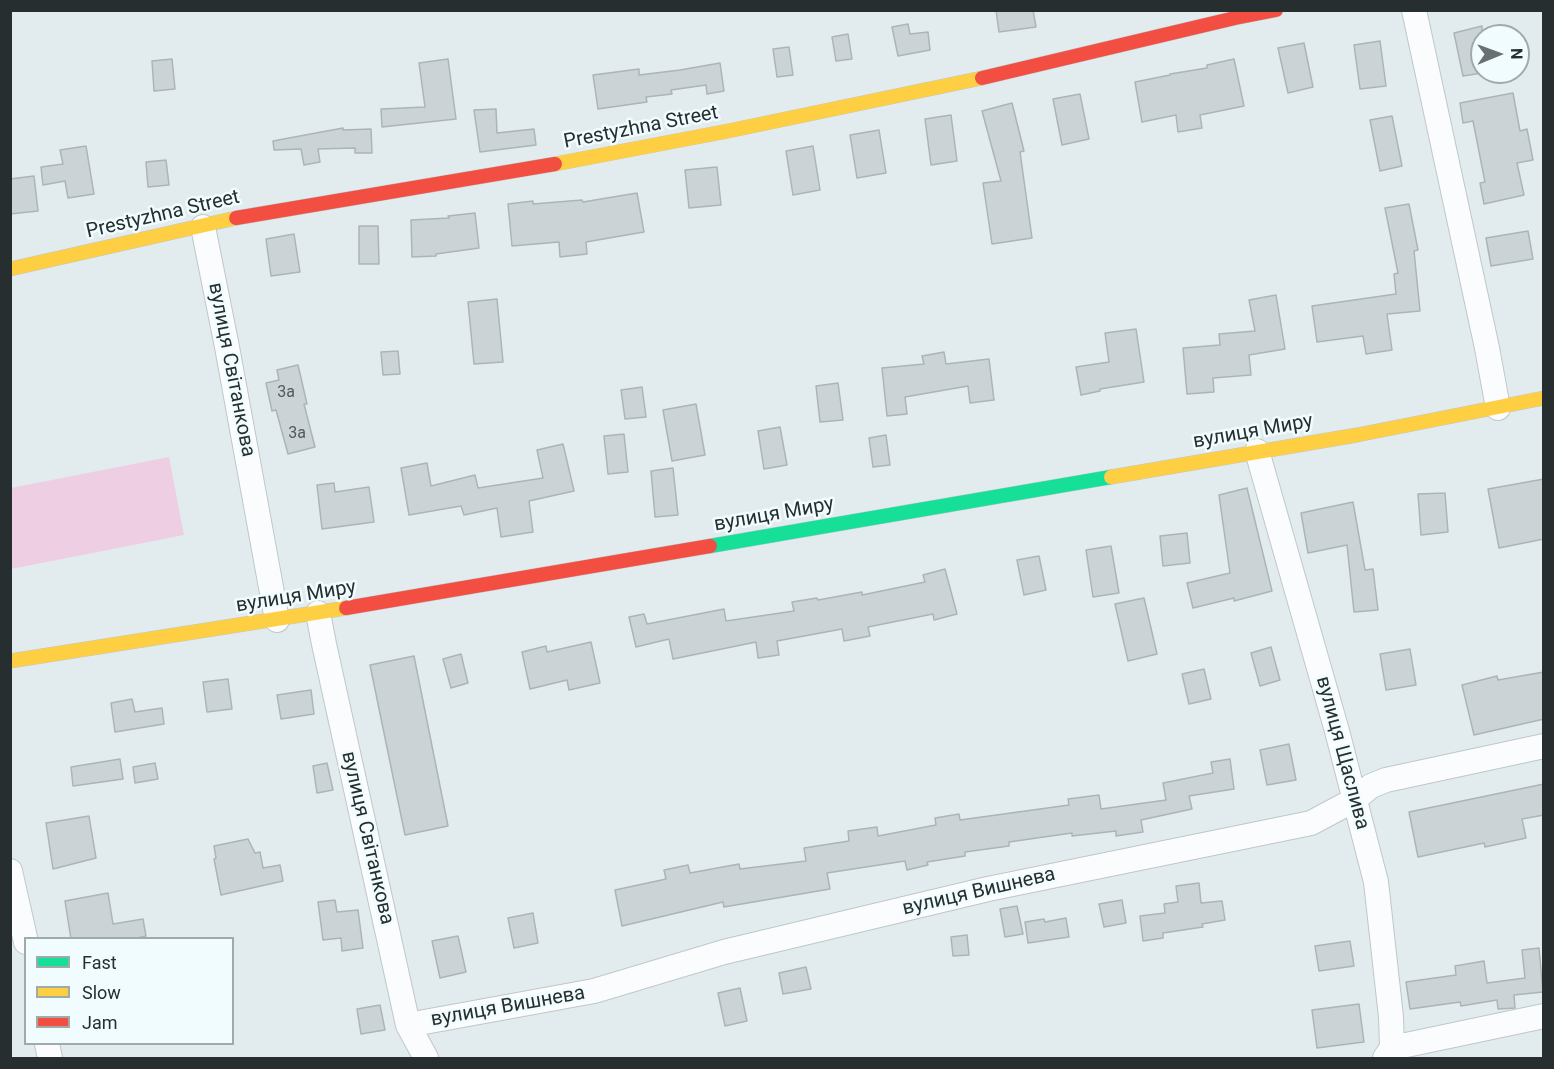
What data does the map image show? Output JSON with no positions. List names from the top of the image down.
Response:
{
  "streets": {
    "street": [
      "Prestyzhna Street",
      "вулиця Світанкова",
      "вулиця Миру",
      "вулиця Щаслива",
      "вулиця Вишнева"
    ]
  },
  "crossings": [
    ["Prestyzhna Street", "вулиця Світанкова"],
    ["вулиця Світанкова", "вулиця Миру"],
    ["вулиця Світанкова", "вулиця Вишнева"],
    ["вулиця Миру", "вулиця Щаслива"],
    ["вулиця Щаслива", "вулиця Вишнева"]
  ],
  "house_numbers": ["3а", "3а"],
  "legend": ["Fast", "Slow", "Jam"],
  "north": "right"
}
